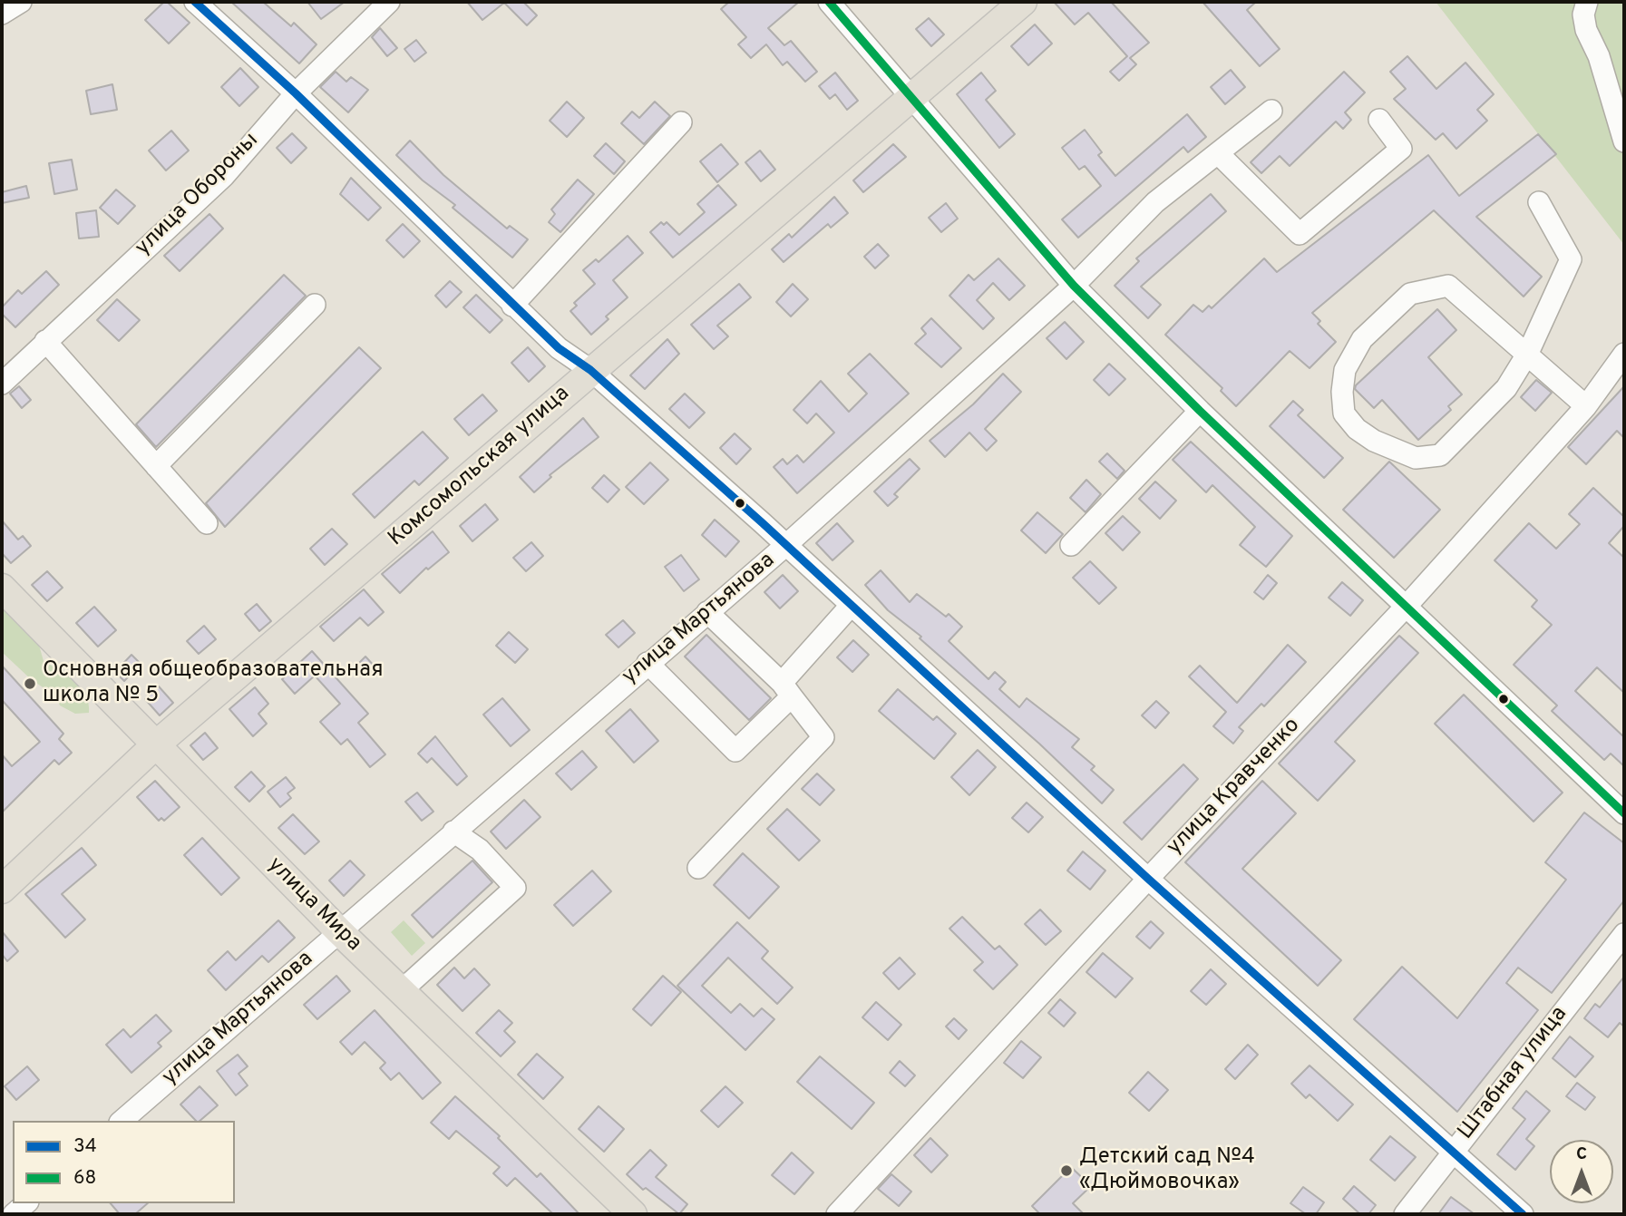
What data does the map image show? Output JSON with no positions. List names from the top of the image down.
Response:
{
  "streets": {
    "main road": ["Комсомольская улица", "улица Мира"],
    "street": [
      "улица Обороны",
      "улица Мартьянова",
      "улица Кравченко",
      "Штабная улица"
    ]
  },
  "crossings": [
    ["Комсомольская улица", "улица Мира"],
    ["улица Мартьянова", "улица Мира"]
  ],
  "places": ["Основная общеобразовательная школа № 5", "Детский сад №4 «Дюймовочка»"],
  "lines": ["transit line 34", "transit line 68"],
  "legend": ["34", "68"],
  "north": "top"
}
